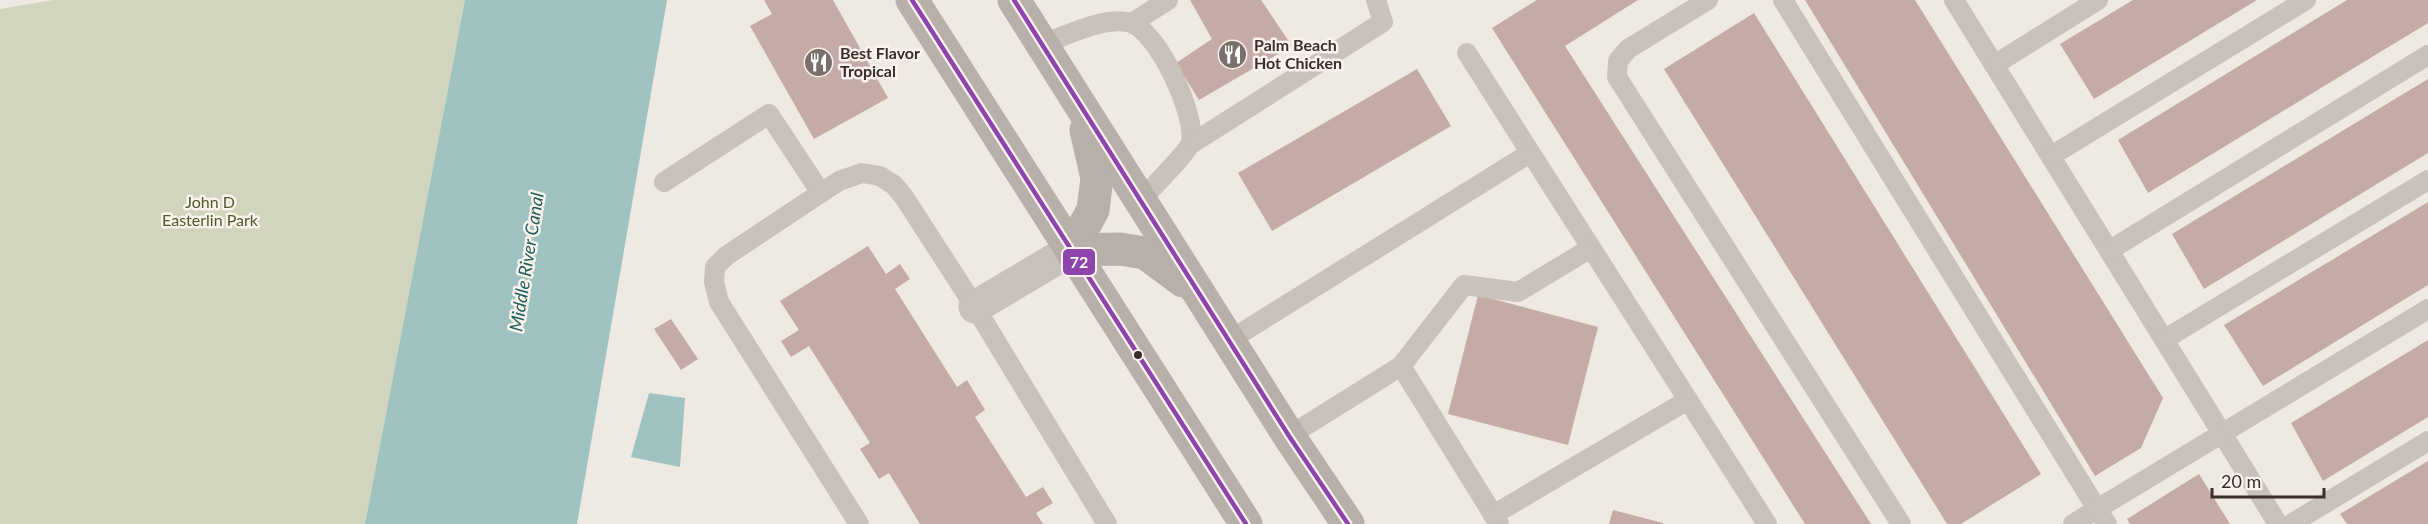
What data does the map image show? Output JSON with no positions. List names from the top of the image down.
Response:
{
  "water": ["Middle River Canal"],
  "parks": ["John D Easterlin Park"],
  "places": {
    "restaurant": ["Palm Beach Hot Chicken", "Best Flavor Tropical"]
  },
  "lines": ["transit line 72"],
  "scale_bar": "20 m"
}
